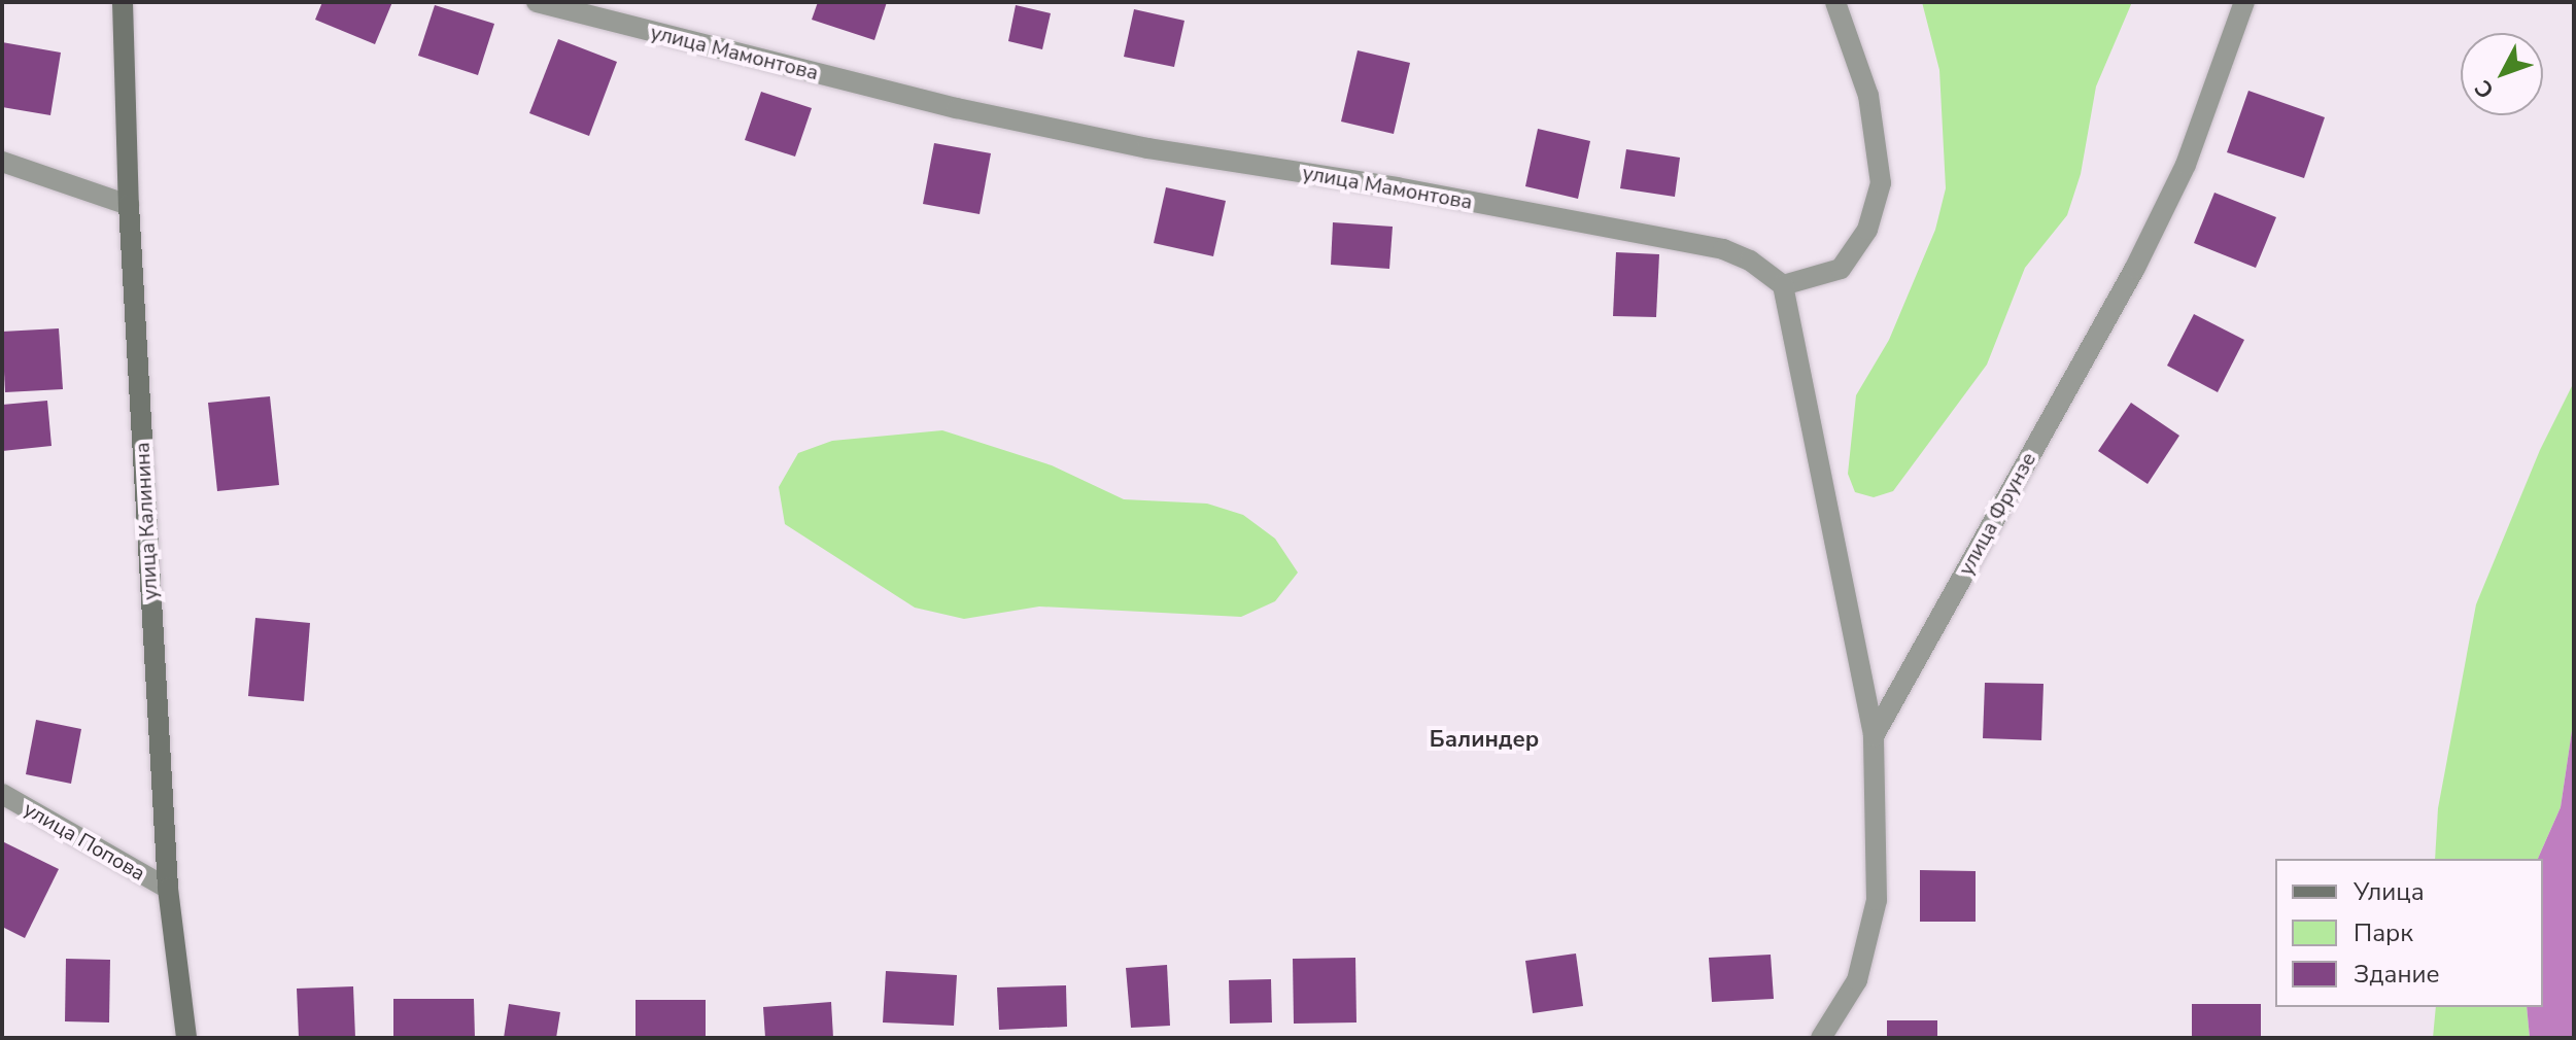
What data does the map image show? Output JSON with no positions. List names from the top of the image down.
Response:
{
  "streets": {
    "street": [
      "улица Мамонтова",
      "улица Фрунзе",
      "улица Калинина",
      "улица Попова"
    ]
  },
  "crossings": [
    ["улица Калинина", "улица Попова"]
  ],
  "districts": ["Балиндер"],
  "legend": ["Улица", "Парк", "Здание"],
  "north": "bottom left"
}
